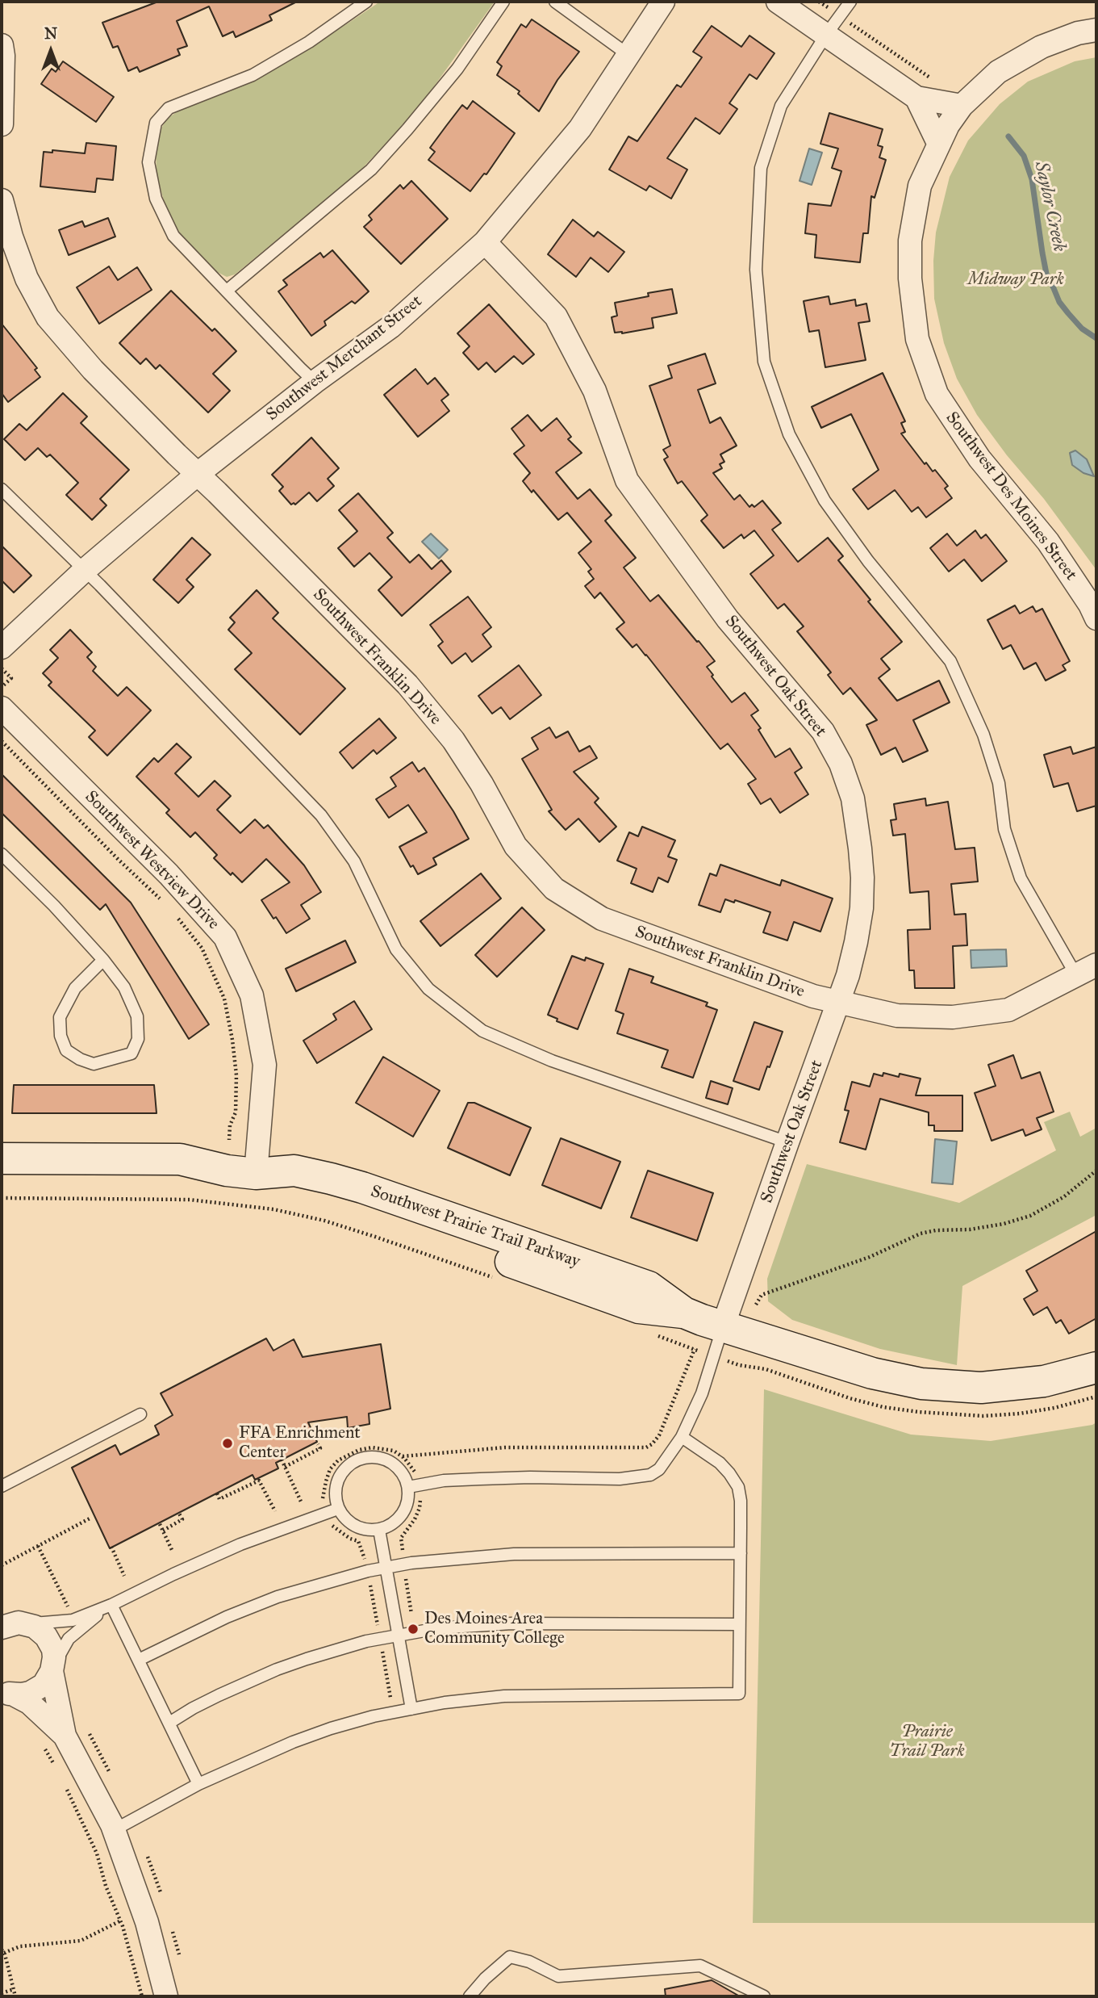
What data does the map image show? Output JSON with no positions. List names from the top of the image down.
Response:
{
  "streets": {
    "street": [
      "Southwest Merchant Street",
      "Southwest Des Moines Street",
      "Southwest Franklin Drive",
      "Southwest Oak Street",
      "Southwest Westview Drive",
      "Southwest Prairie Trail Parkway"
    ]
  },
  "crossings": [
    ["Southwest Merchant Street", "Southwest Franklin Drive"],
    ["Southwest Merchant Street", "Southwest Oak Street"],
    ["Southwest Franklin Drive", "Southwest Oak Street"],
    ["Southwest Oak Street", "Southwest Prairie Trail Parkway"],
    ["Southwest Westview Drive", "Southwest Prairie Trail Parkway"]
  ],
  "water": ["Saylor Creek"],
  "parks": ["Midway Park", "Prairie Trail Park"],
  "places": ["FFA Enrichment Center", "Des Moines Area Community College"],
  "north": "top"
}
